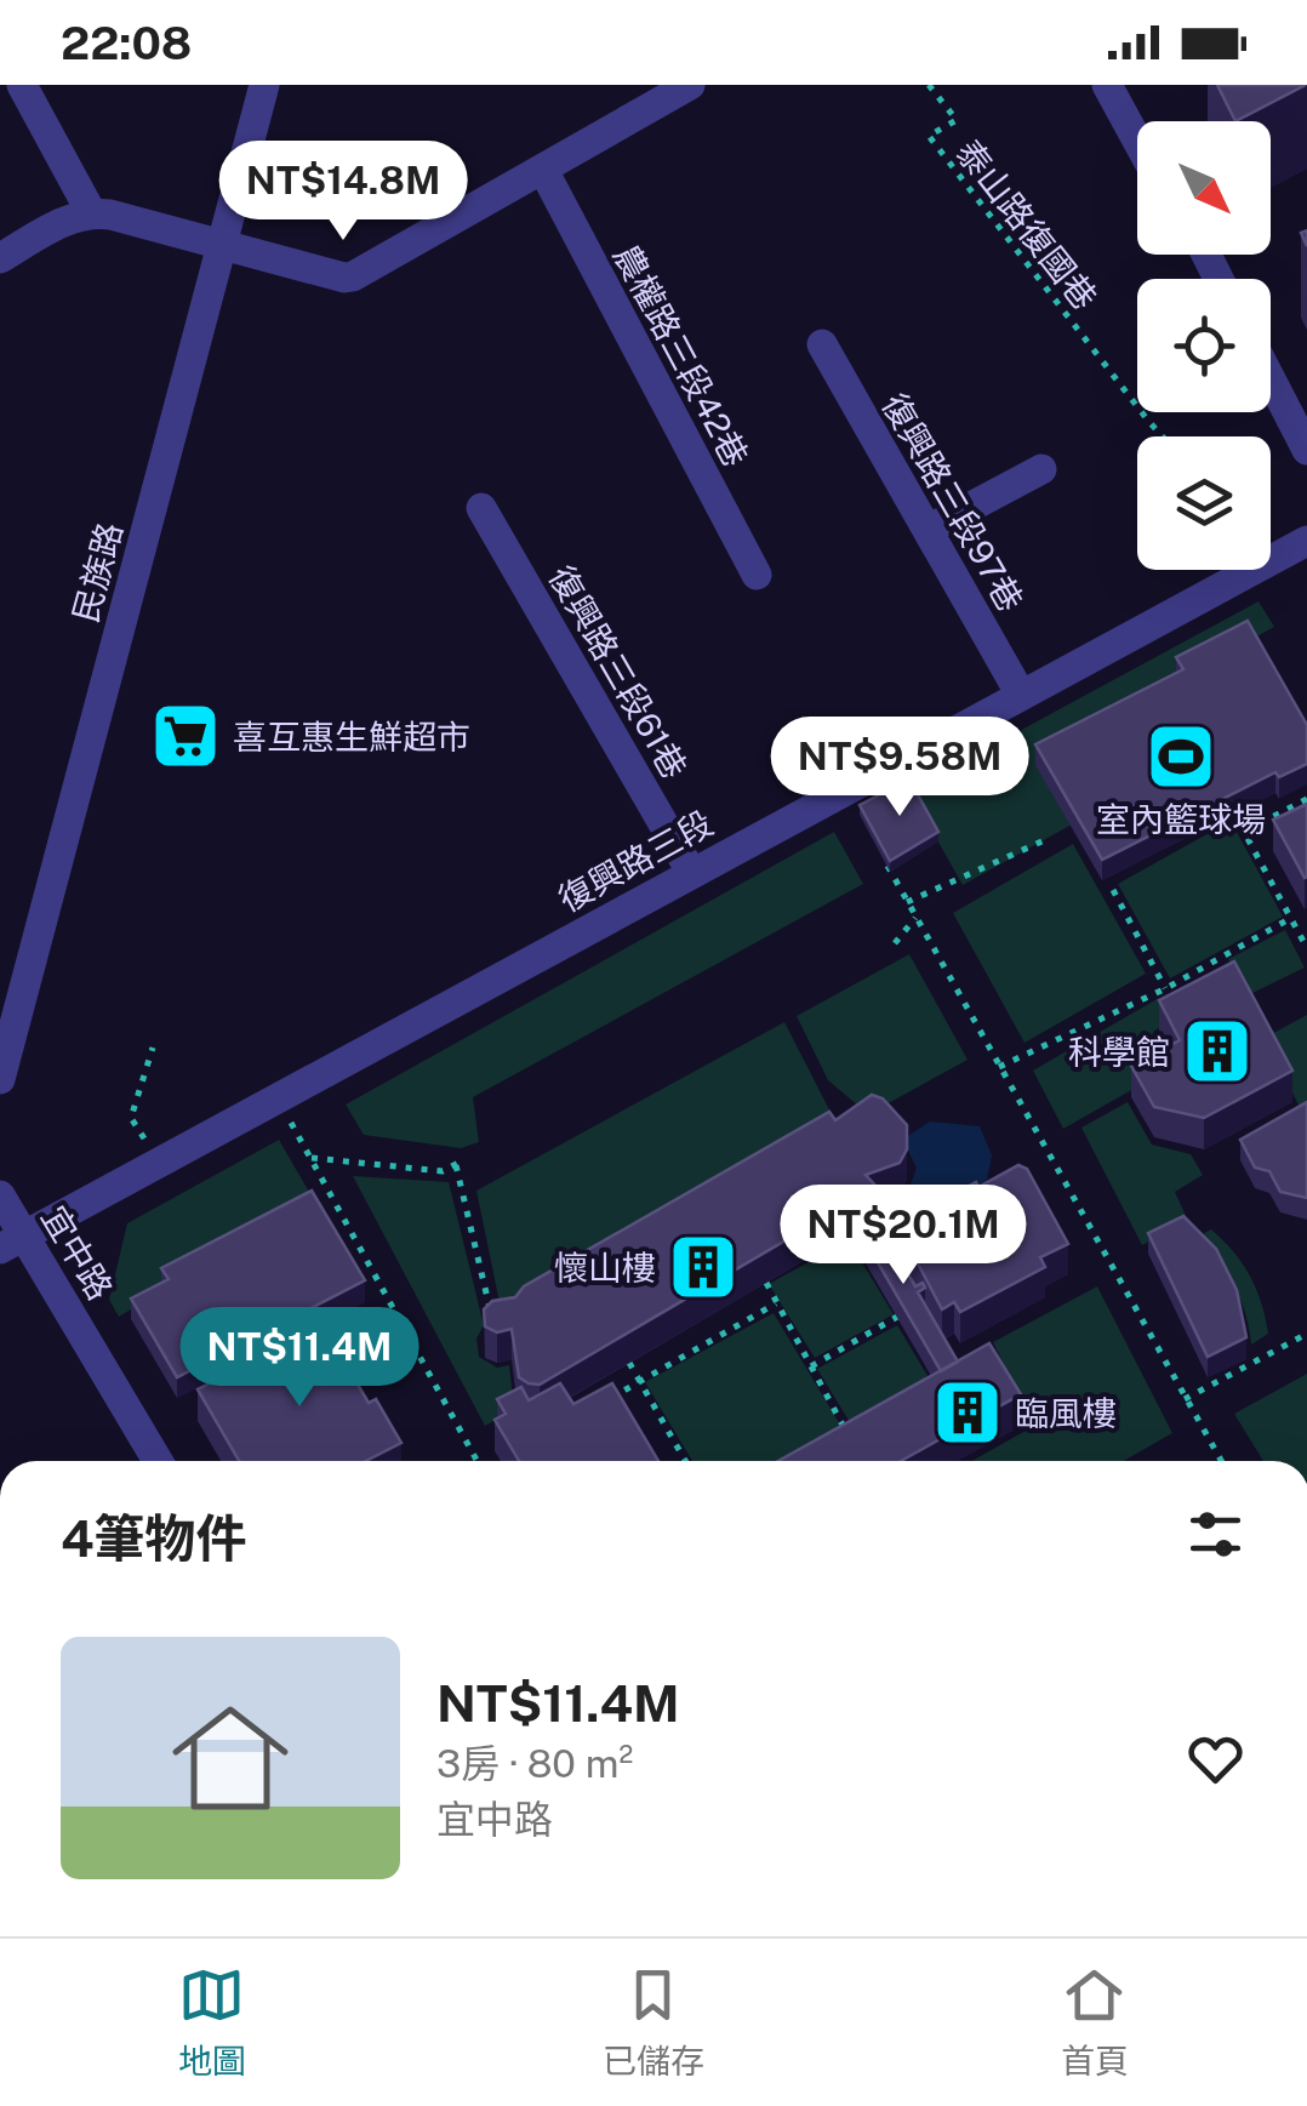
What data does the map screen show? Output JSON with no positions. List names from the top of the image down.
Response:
{
  "streets": {
    "street": [
      "農權路三段42巷",
      "復興路三段97巷",
      "民族路",
      "復興路三段61巷",
      "復興路三段",
      "宜中路"
    ],
    "path": ["泰山路復國巷"]
  },
  "crossings": [
    ["復興路三段97巷", "復興路三段"],
    ["復興路三段61巷", "復興路三段"],
    ["復興路三段", "宜中路"]
  ],
  "places": {
    "supermarket": ["喜互惠生鮮超市"],
    "sports": ["室內籃球場"],
    "building": ["科學館", "懷山樓", "臨風樓"]
  },
  "north": "bottom right",
  "page": {
    "status": "22:08",
    "price": [
      "NT$14.8M",
      "NT$9.58M",
      "NT$20.1M",
      "NT$11.4M"
    ],
    "heading": "4筆物件",
    "list": [
      {
        "name": "NT$11.4M",
        "note": "3房 · 80 m² · 宜中路"
      }
    ],
    "tabs": ["地圖", "已儲存", "首頁"]
  }
}
